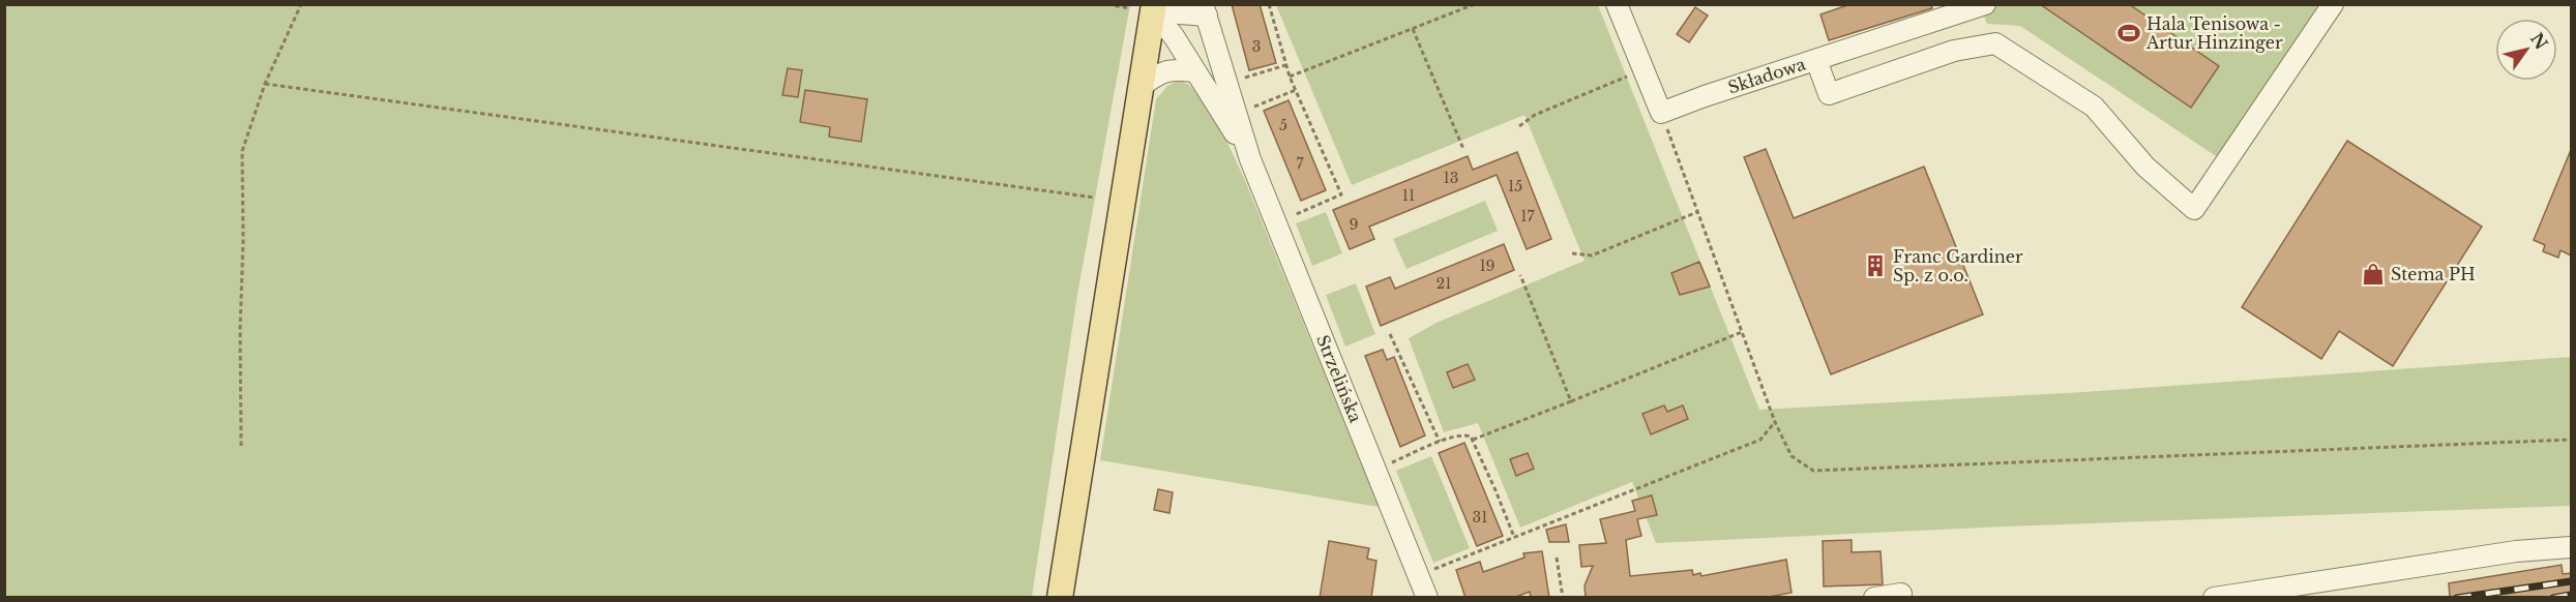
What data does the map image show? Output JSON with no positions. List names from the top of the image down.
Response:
{
  "streets": {
    "street": ["Składowa", "Strzelińska"]
  },
  "places": {
    "sports": ["Hala Tenisowa - Artur Hinzinger"],
    "building": ["Franc Gardiner Sp. z o.o."],
    "shop": ["Stema PH"]
  },
  "house_numbers": [
    "3",
    "5",
    "7",
    "13",
    "15",
    "11",
    "17",
    "9",
    "19",
    "21",
    "31"
  ],
  "north": "top right"
}
